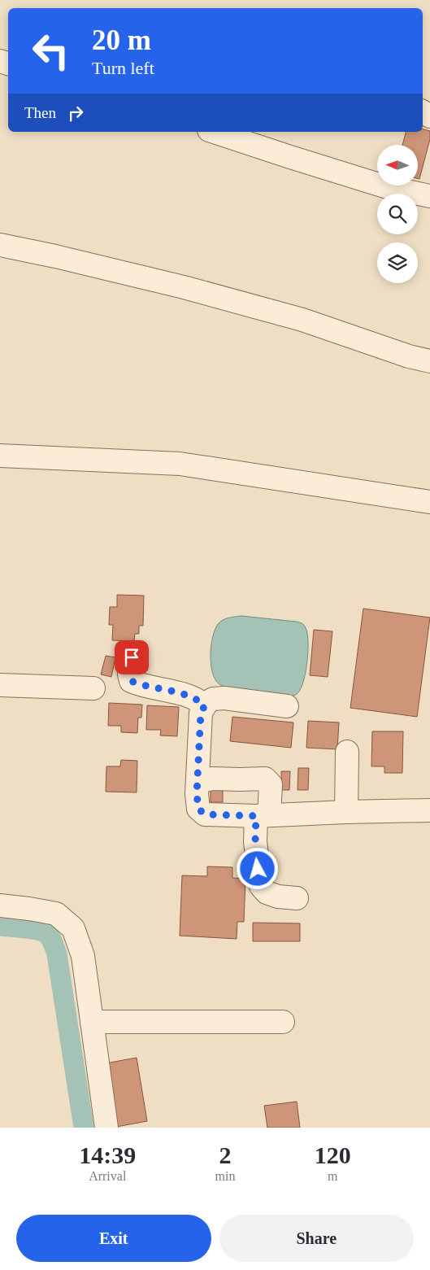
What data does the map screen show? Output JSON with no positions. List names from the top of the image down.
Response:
{
  "north": "left",
  "page": {
    "turn": ["20 m", "Turn left"],
    "then": "Then",
    "eta": [
      "14:39",
      "Arrival",
      "2",
      "min",
      "120",
      "m"
    ],
    "buttons": ["Exit", "Share"]
  }
}
